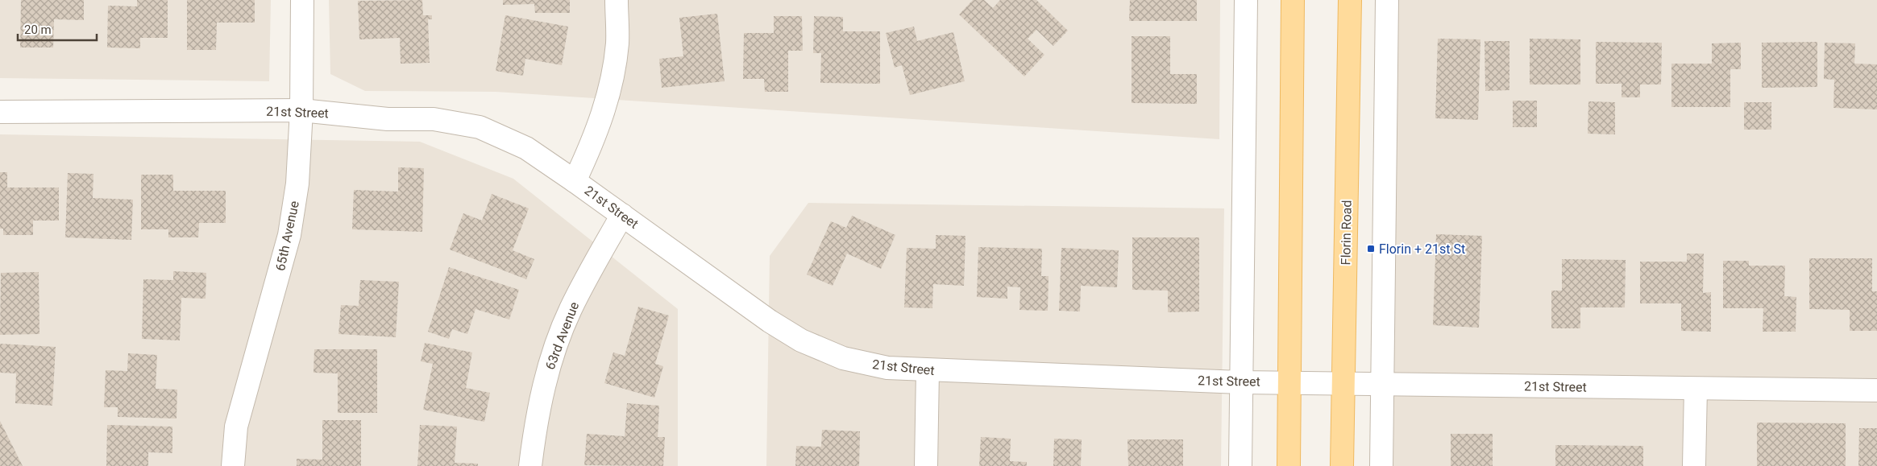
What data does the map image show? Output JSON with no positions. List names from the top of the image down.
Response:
{
  "streets": {
    "main road": ["Florin Road"],
    "street": ["21st Street", "65th Avenue", "63rd Avenue"]
  },
  "crossings": [
    ["21st Street", "Florin Road"],
    ["21st Street", "65th Avenue"],
    ["21st Street", "63rd Avenue"]
  ],
  "places": {
    "transit": ["Florin + 21st St"]
  },
  "scale_bar": "20 m"
}
